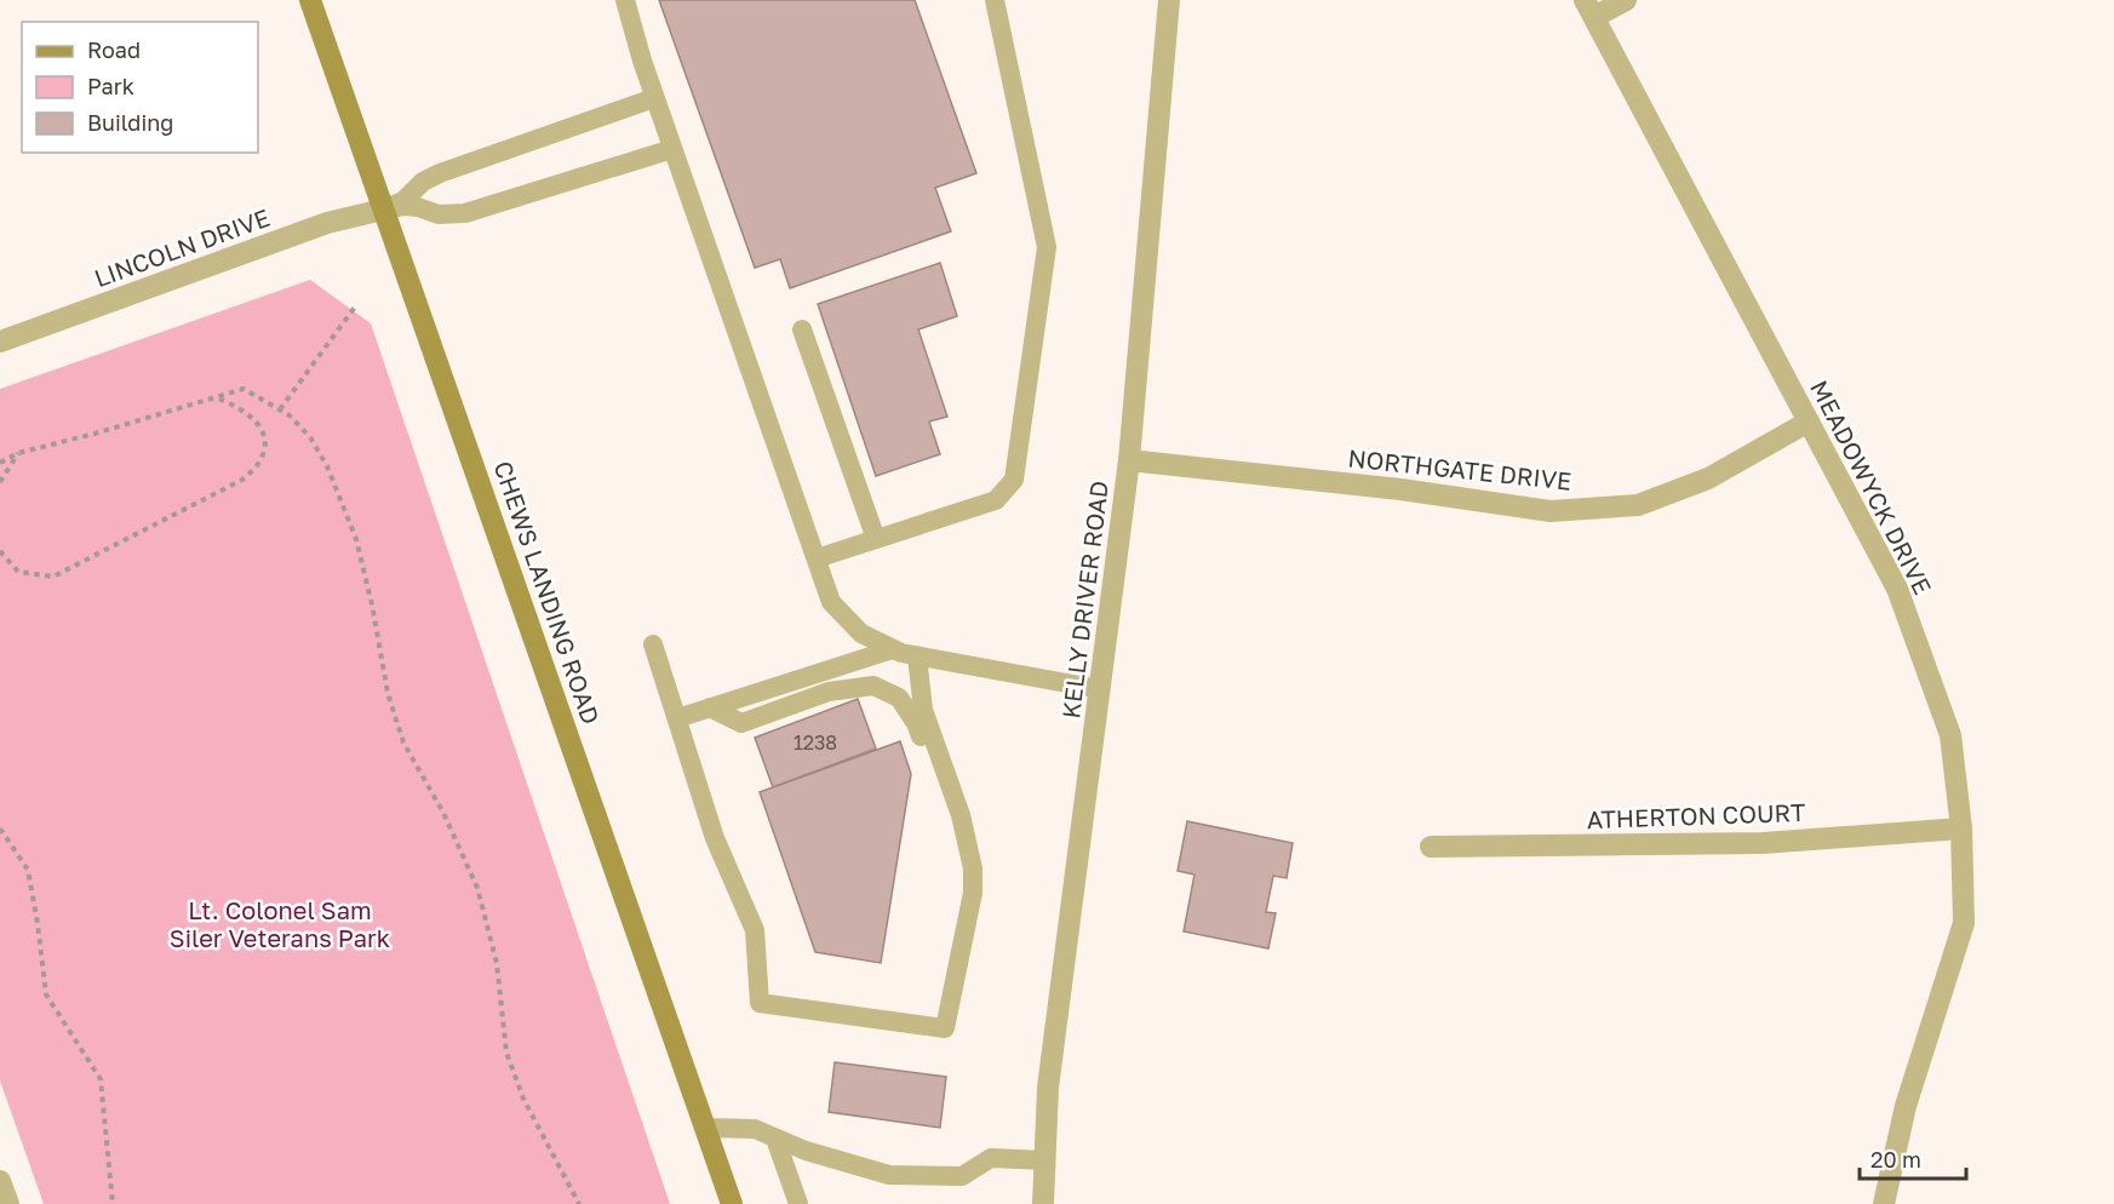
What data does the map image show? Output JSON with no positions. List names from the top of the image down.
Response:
{
  "streets": {
    "main road": ["CHEWS LANDING ROAD"],
    "street": [
      "LINCOLN DRIVE",
      "NORTHGATE DRIVE",
      "MEADOWYCK DRIVE",
      "KELLY DRIVER ROAD",
      "ATHERTON COURT"
    ]
  },
  "crossings": [
    ["LINCOLN DRIVE", "CHEWS LANDING ROAD"],
    ["NORTHGATE DRIVE", "MEADOWYCK DRIVE"],
    ["NORTHGATE DRIVE", "KELLY DRIVER ROAD"],
    ["MEADOWYCK DRIVE", "ATHERTON COURT"]
  ],
  "parks": ["Lt. Colonel Sam Siler Veterans Park"],
  "house_numbers": ["1238"],
  "legend": ["Road", "Park", "Building"],
  "scale_bar": "20 m"
}
